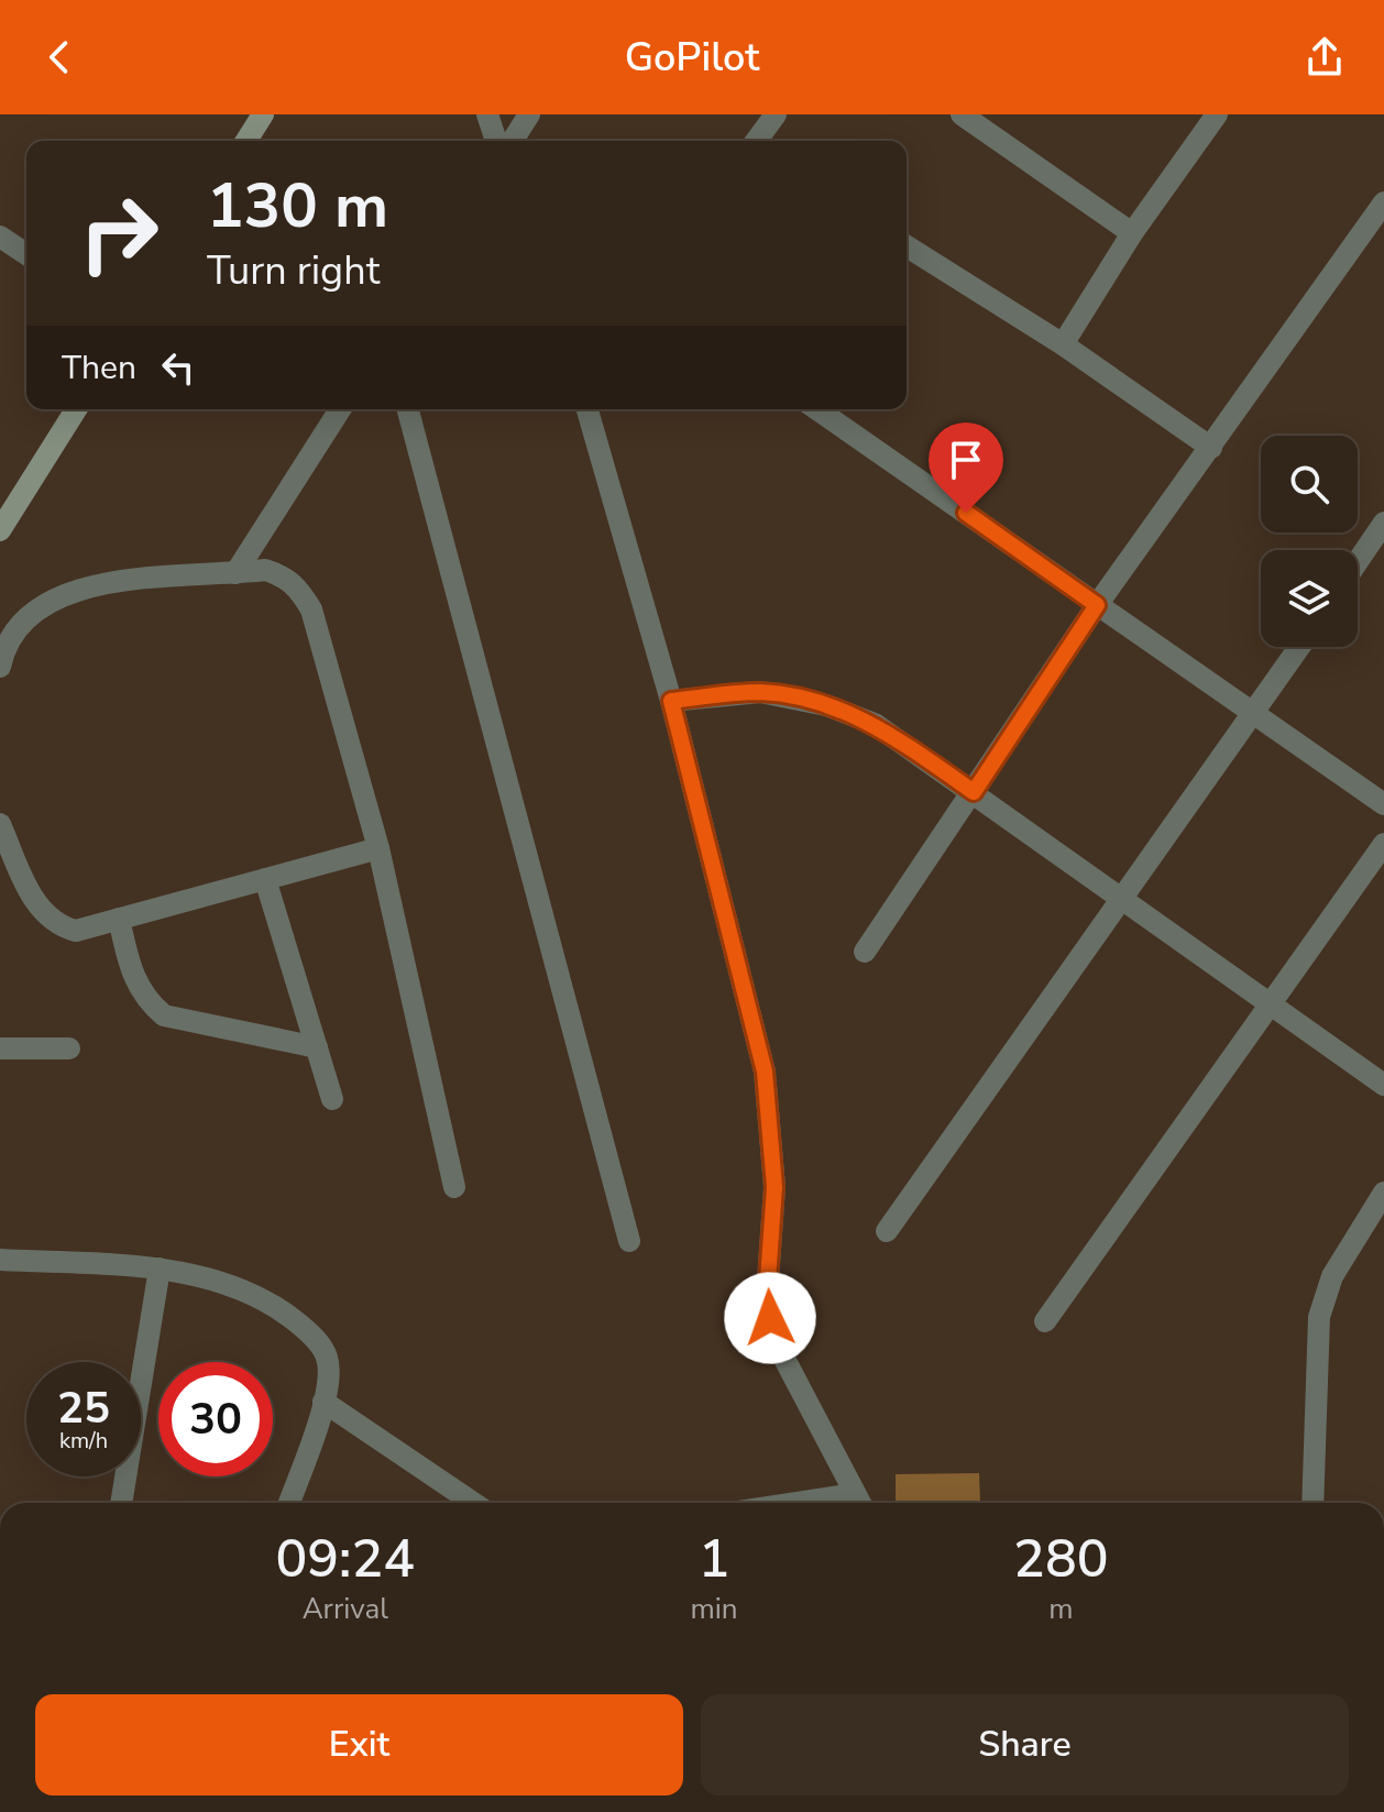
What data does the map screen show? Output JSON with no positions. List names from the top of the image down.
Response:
{
  "page": {
    "header": "GoPilot",
    "turn": ["130 m", "Turn right"],
    "then": "Then",
    "speed": "25 km/h",
    "limit": "30",
    "eta": [
      "09:24",
      "Arrival",
      "1",
      "min",
      "280",
      "m"
    ],
    "buttons": ["Exit", "Share"]
  }
}
